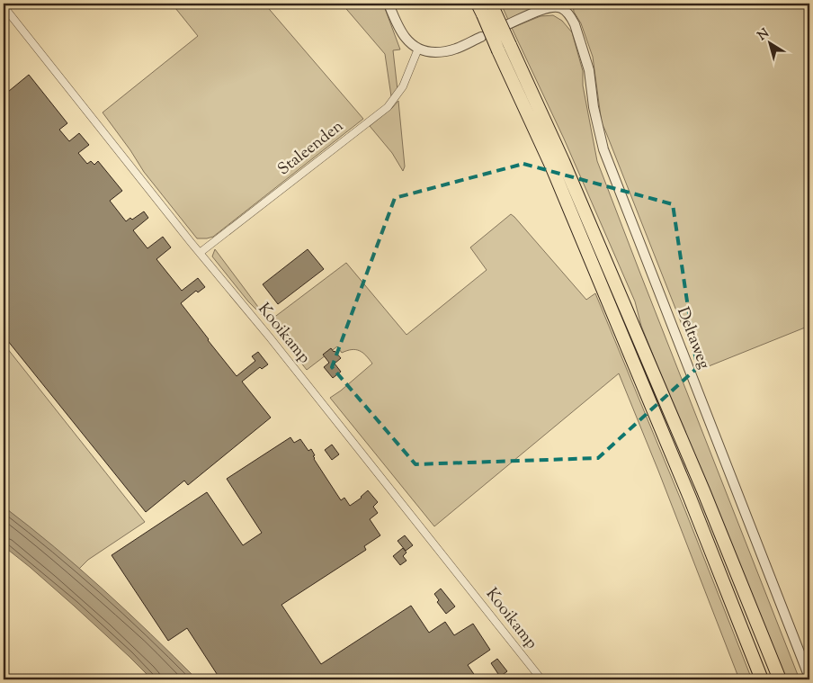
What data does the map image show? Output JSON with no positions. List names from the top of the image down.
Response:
{
  "streets": {
    "street": ["Staleenden", "Kooikamp", "Deltaweg"]
  },
  "crossings": [
    ["Staleenden", "Kooikamp"]
  ],
  "north": "top left"
}
